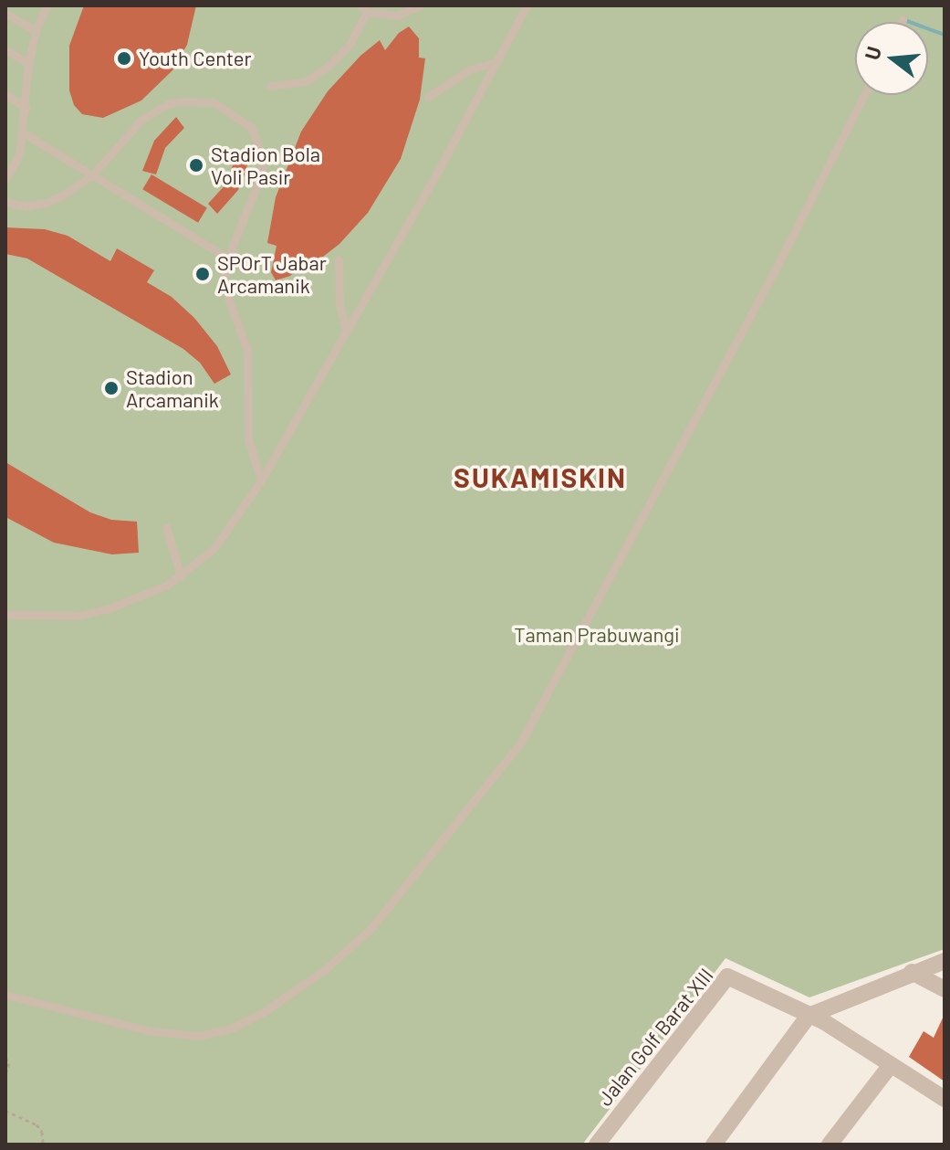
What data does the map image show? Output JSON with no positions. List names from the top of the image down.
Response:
{
  "streets": {
    "street": ["Jalan Golf Barat XIII"]
  },
  "districts": ["SUKAMISKIN"],
  "parks": ["Taman Prabuwangi"],
  "places": [
    "Youth Center",
    "Stadion Bola Voli Pasir",
    "SPOrT Jabar Arcamanik",
    "Stadion Arcamanik"
  ],
  "north": "left"
}
